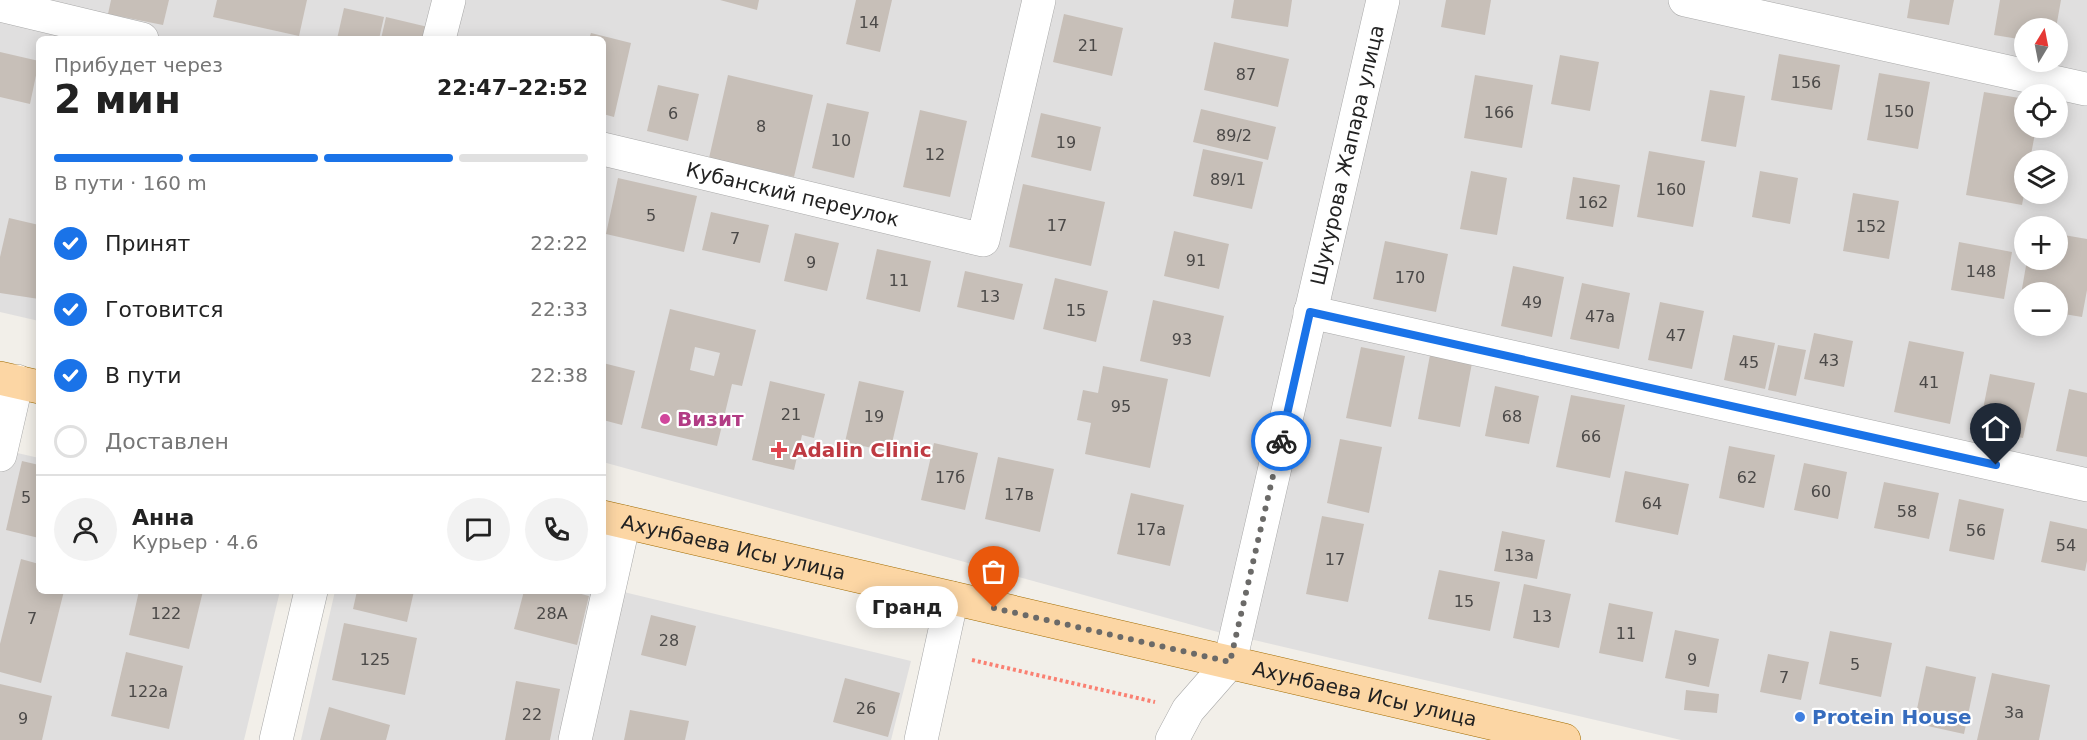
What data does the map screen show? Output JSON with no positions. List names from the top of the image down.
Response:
{
  "streets": {
    "main road": ["Ахунбаева Исы улица"],
    "street": ["Шукурова Жапара улица", "Кубанский переулок"]
  },
  "crossings": [
    ["Шукурова Жапара улица", "Ахунбаева Исы улица"]
  ],
  "places": {
    "other": ["Визит", "Гранд", "Protein House"],
    "health": ["Adalin Clinic"]
  },
  "house_numbers": [
    "14",
    "21",
    "87",
    "156",
    "150",
    "166",
    "6",
    "8",
    "89/2",
    "10",
    "19",
    "12",
    "89/1",
    "160",
    "162",
    "5",
    "17",
    "152",
    "7",
    "91",
    "9",
    "148",
    "170",
    "11",
    "13",
    "49",
    "15",
    "47а",
    "47",
    "93",
    "43",
    "45",
    "41",
    "95",
    "21",
    "19",
    "68",
    "66",
    "17б",
    "62",
    "60",
    "17в",
    "5",
    "64",
    "58",
    "17а",
    "56",
    "54",
    "13а",
    "17",
    "15",
    "122",
    "28А",
    "13",
    "7",
    "11",
    "28",
    "125",
    "9",
    "5",
    "7",
    "122а",
    "26",
    "3а",
    "22",
    "9"
  ],
  "north": "top",
  "page": {
    "map_buttons": ["+", "−"],
    "heading": ["2 мин", "Прибудет через", "22:47–22:52"],
    "panel": ["Анна", "Курьер · 4.6"],
    "bar": "В пути · 160 m",
    "list": [
      ["Принят", "22:22"],
      ["Готовится", "22:33"],
      ["В пути", "22:38"],
      "Доставлен"
    ],
    "bubble": "Гранд"
  }
}
